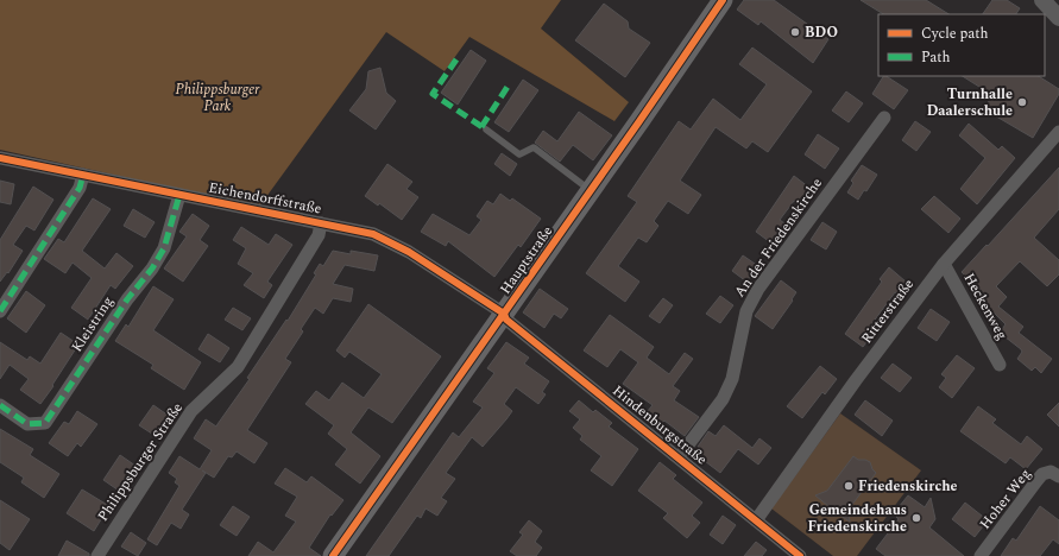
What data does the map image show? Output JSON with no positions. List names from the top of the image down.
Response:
{
  "streets": {
    "main road": ["Hauptstraße"],
    "street": [
      "Eichendorffstraße",
      "An der Friedenskirche",
      "Heckenweg",
      "Ritterstraße",
      "Kleistring",
      "Hindenburgstraße",
      "Philippsburger Straße",
      "Hoher Weg"
    ]
  },
  "crossings": [
    ["Eichendorffstraße", "Hauptstraße"],
    ["Eichendorffstraße", "Kleistring"],
    ["Eichendorffstraße", "Hindenburgstraße"],
    ["Eichendorffstraße", "Philippsburger Straße"],
    ["An der Friedenskirche", "Hindenburgstraße"],
    ["Hauptstraße", "Hindenburgstraße"],
    ["Heckenweg", "Ritterstraße"],
    ["Ritterstraße", "Hindenburgstraße"]
  ],
  "parks": ["Philippsburger Park"],
  "places": [
    "BDO",
    "Turnhalle Daalerschule",
    "Friedenskirche",
    "Gemeindehaus Friedenskirche"
  ],
  "legend": ["Cycle path", "Path"]
}
